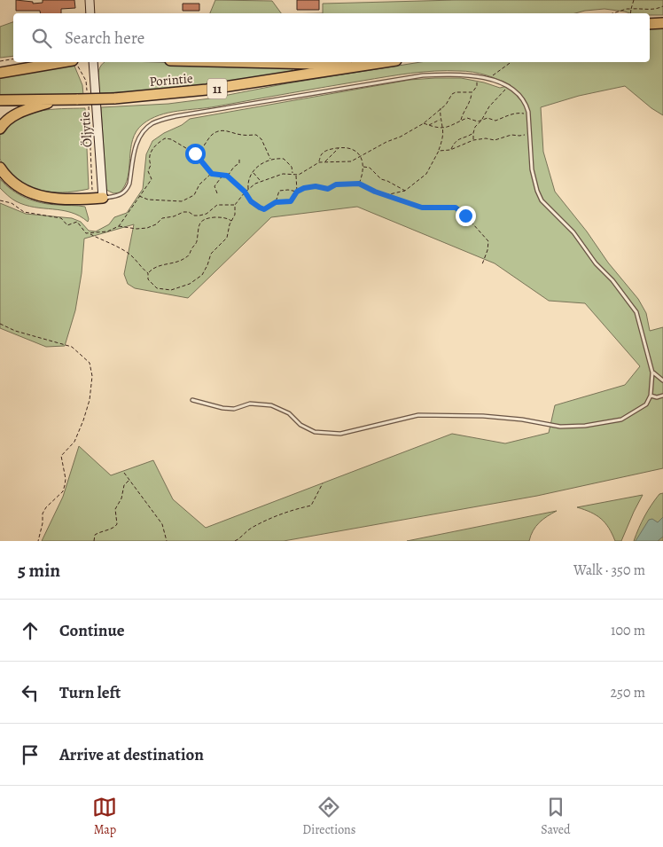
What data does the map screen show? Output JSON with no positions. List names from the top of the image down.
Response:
{
  "streets": {
    "highway": ["Porintie", "11"],
    "main road": ["Öljytie"]
  },
  "page": {
    "search": "Search here",
    "heading": ["5 min", "Walk · 350 m"],
    "list": [
      ["Continue", "100 m"],
      ["Turn left", "250 m"],
      "Arrive at destination"
    ],
    "nav": ["Map", "Directions", "Saved"]
  }
}
